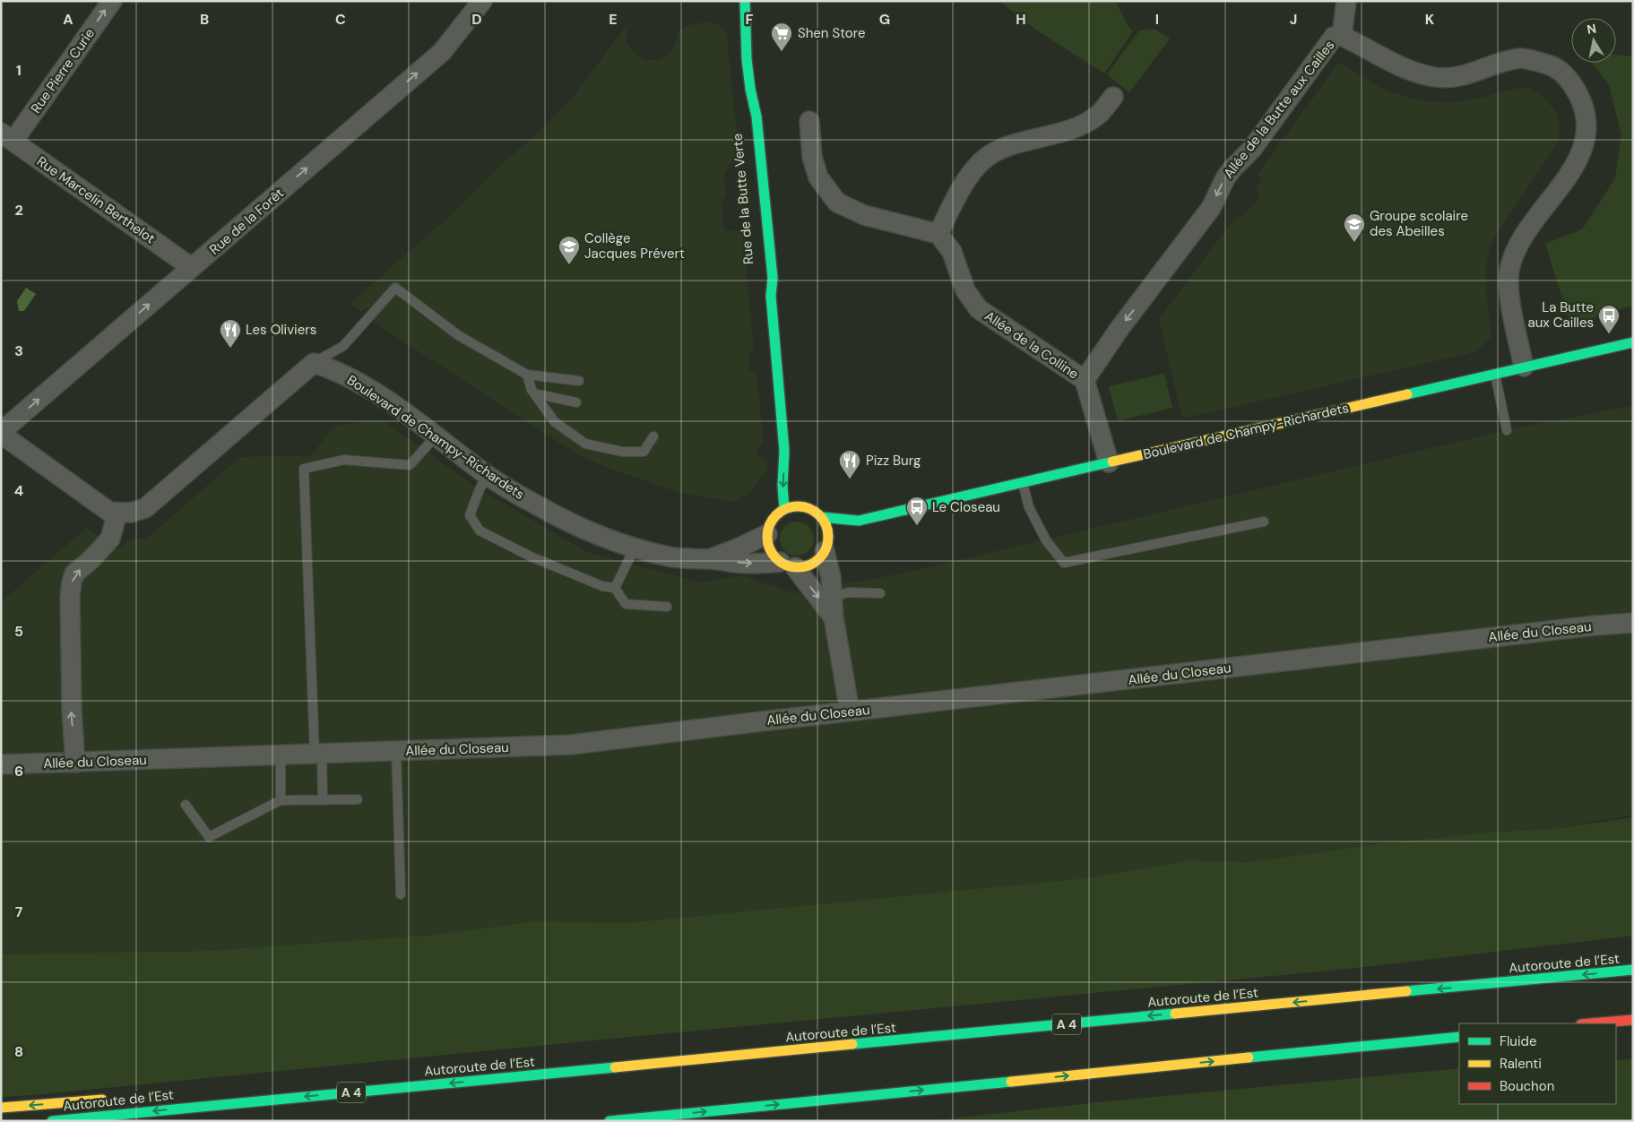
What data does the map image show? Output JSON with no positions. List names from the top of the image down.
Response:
{
  "streets": {
    "main road": [
      "Rue de la Butte Verte",
      "Boulevard de Champy-Richardets",
      "Autoroute de l’Est",
      "A 4"
    ],
    "street": [
      "Rue Pierre Curie",
      "Allée de la Butte aux Cailles",
      "Rue Marcelin Berthelot",
      "Rue de la Forêt",
      "Allée de la Colline",
      "Allée du Closeau"
    ]
  },
  "crossings": [
    ["Rue Pierre Curie", "Rue Marcelin Berthelot"],
    ["Allée de la Butte aux Cailles", "Allée de la Colline"],
    ["Allée de la Butte aux Cailles", "Boulevard de Champy-Richardets"],
    ["Rue de la Butte Verte", "Boulevard de Champy-Richardets"],
    ["Rue Marcelin Berthelot", "Rue de la Forêt"],
    ["Allée de la Colline", "Boulevard de Champy-Richardets"]
  ],
  "one_way": ["Rue Pierre Curie", "Allée de la Butte aux Cailles"],
  "places": {
    "supermarket": ["Shen Store"],
    "school or university": ["Groupe scolaire des Abeilles", "Collège Jacques Prévert"],
    "bus stop": ["La Butte aux Cailles", "Le Closeau"],
    "restaurant": ["Les Oliviers", "Pizz Burg"]
  },
  "legend": ["Fluide", "Ralenti", "Bouchon"],
  "north": "top",
  "grid": {
    "columns": [
      "A",
      "B",
      "C",
      "D",
      "E",
      "F",
      "G",
      "H",
      "I",
      "J",
      "K"
    ],
    "rows": [
      "1",
      "2",
      "3",
      "4",
      "5",
      "6",
      "7",
      "8"
    ]
  }
}
